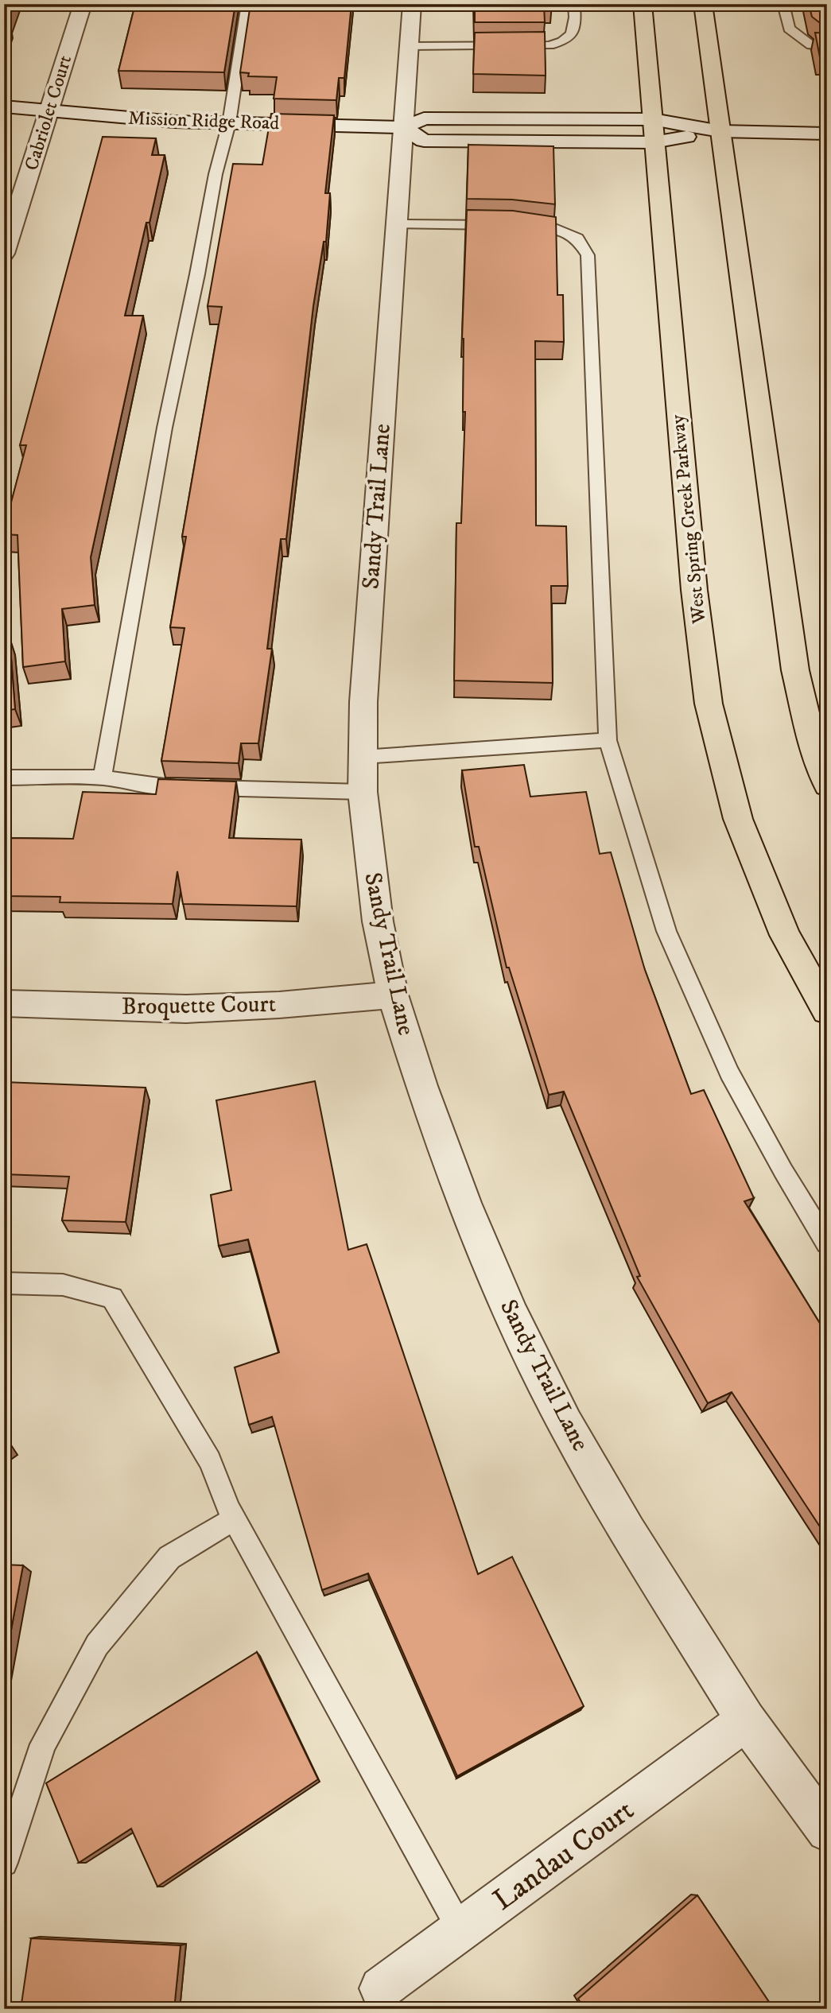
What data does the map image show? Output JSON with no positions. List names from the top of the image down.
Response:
{
  "streets": {
    "main road": ["West Spring Creek Parkway"],
    "street": [
      "Cabriolet Court",
      "Mission Ridge Road",
      "Sandy Trail Lane",
      "Broquette Court",
      "Landau Court"
    ]
  },
  "crossings": [
    ["Cabriolet Court", "Mission Ridge Road"],
    ["Mission Ridge Road", "Sandy Trail Lane"],
    ["Mission Ridge Road", "West Spring Creek Parkway"],
    ["Sandy Trail Lane", "Broquette Court"],
    ["Sandy Trail Lane", "Landau Court"]
  ]
}
